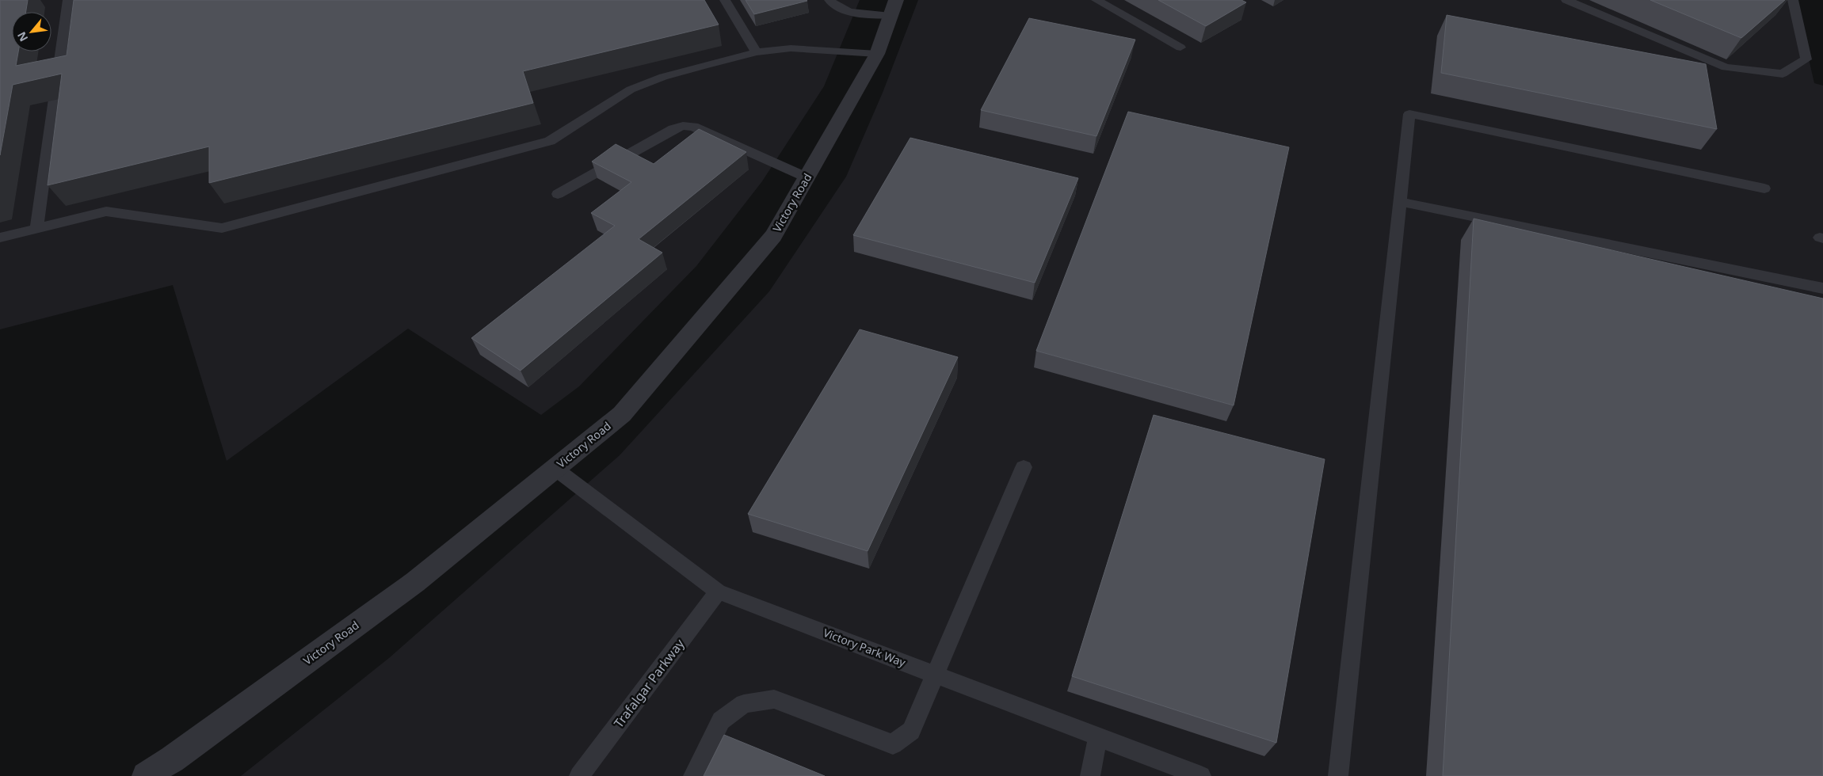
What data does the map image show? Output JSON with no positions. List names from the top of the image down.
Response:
{
  "streets": {
    "street": ["Victory Road"],
    "lane": ["Victory Park Way", "Trafalgar Parkway"]
  },
  "crossings": [
    ["Victory Road", "Victory Park Way"],
    ["Victory Park Way", "Trafalgar Parkway"]
  ],
  "north": "bottom left"
}
